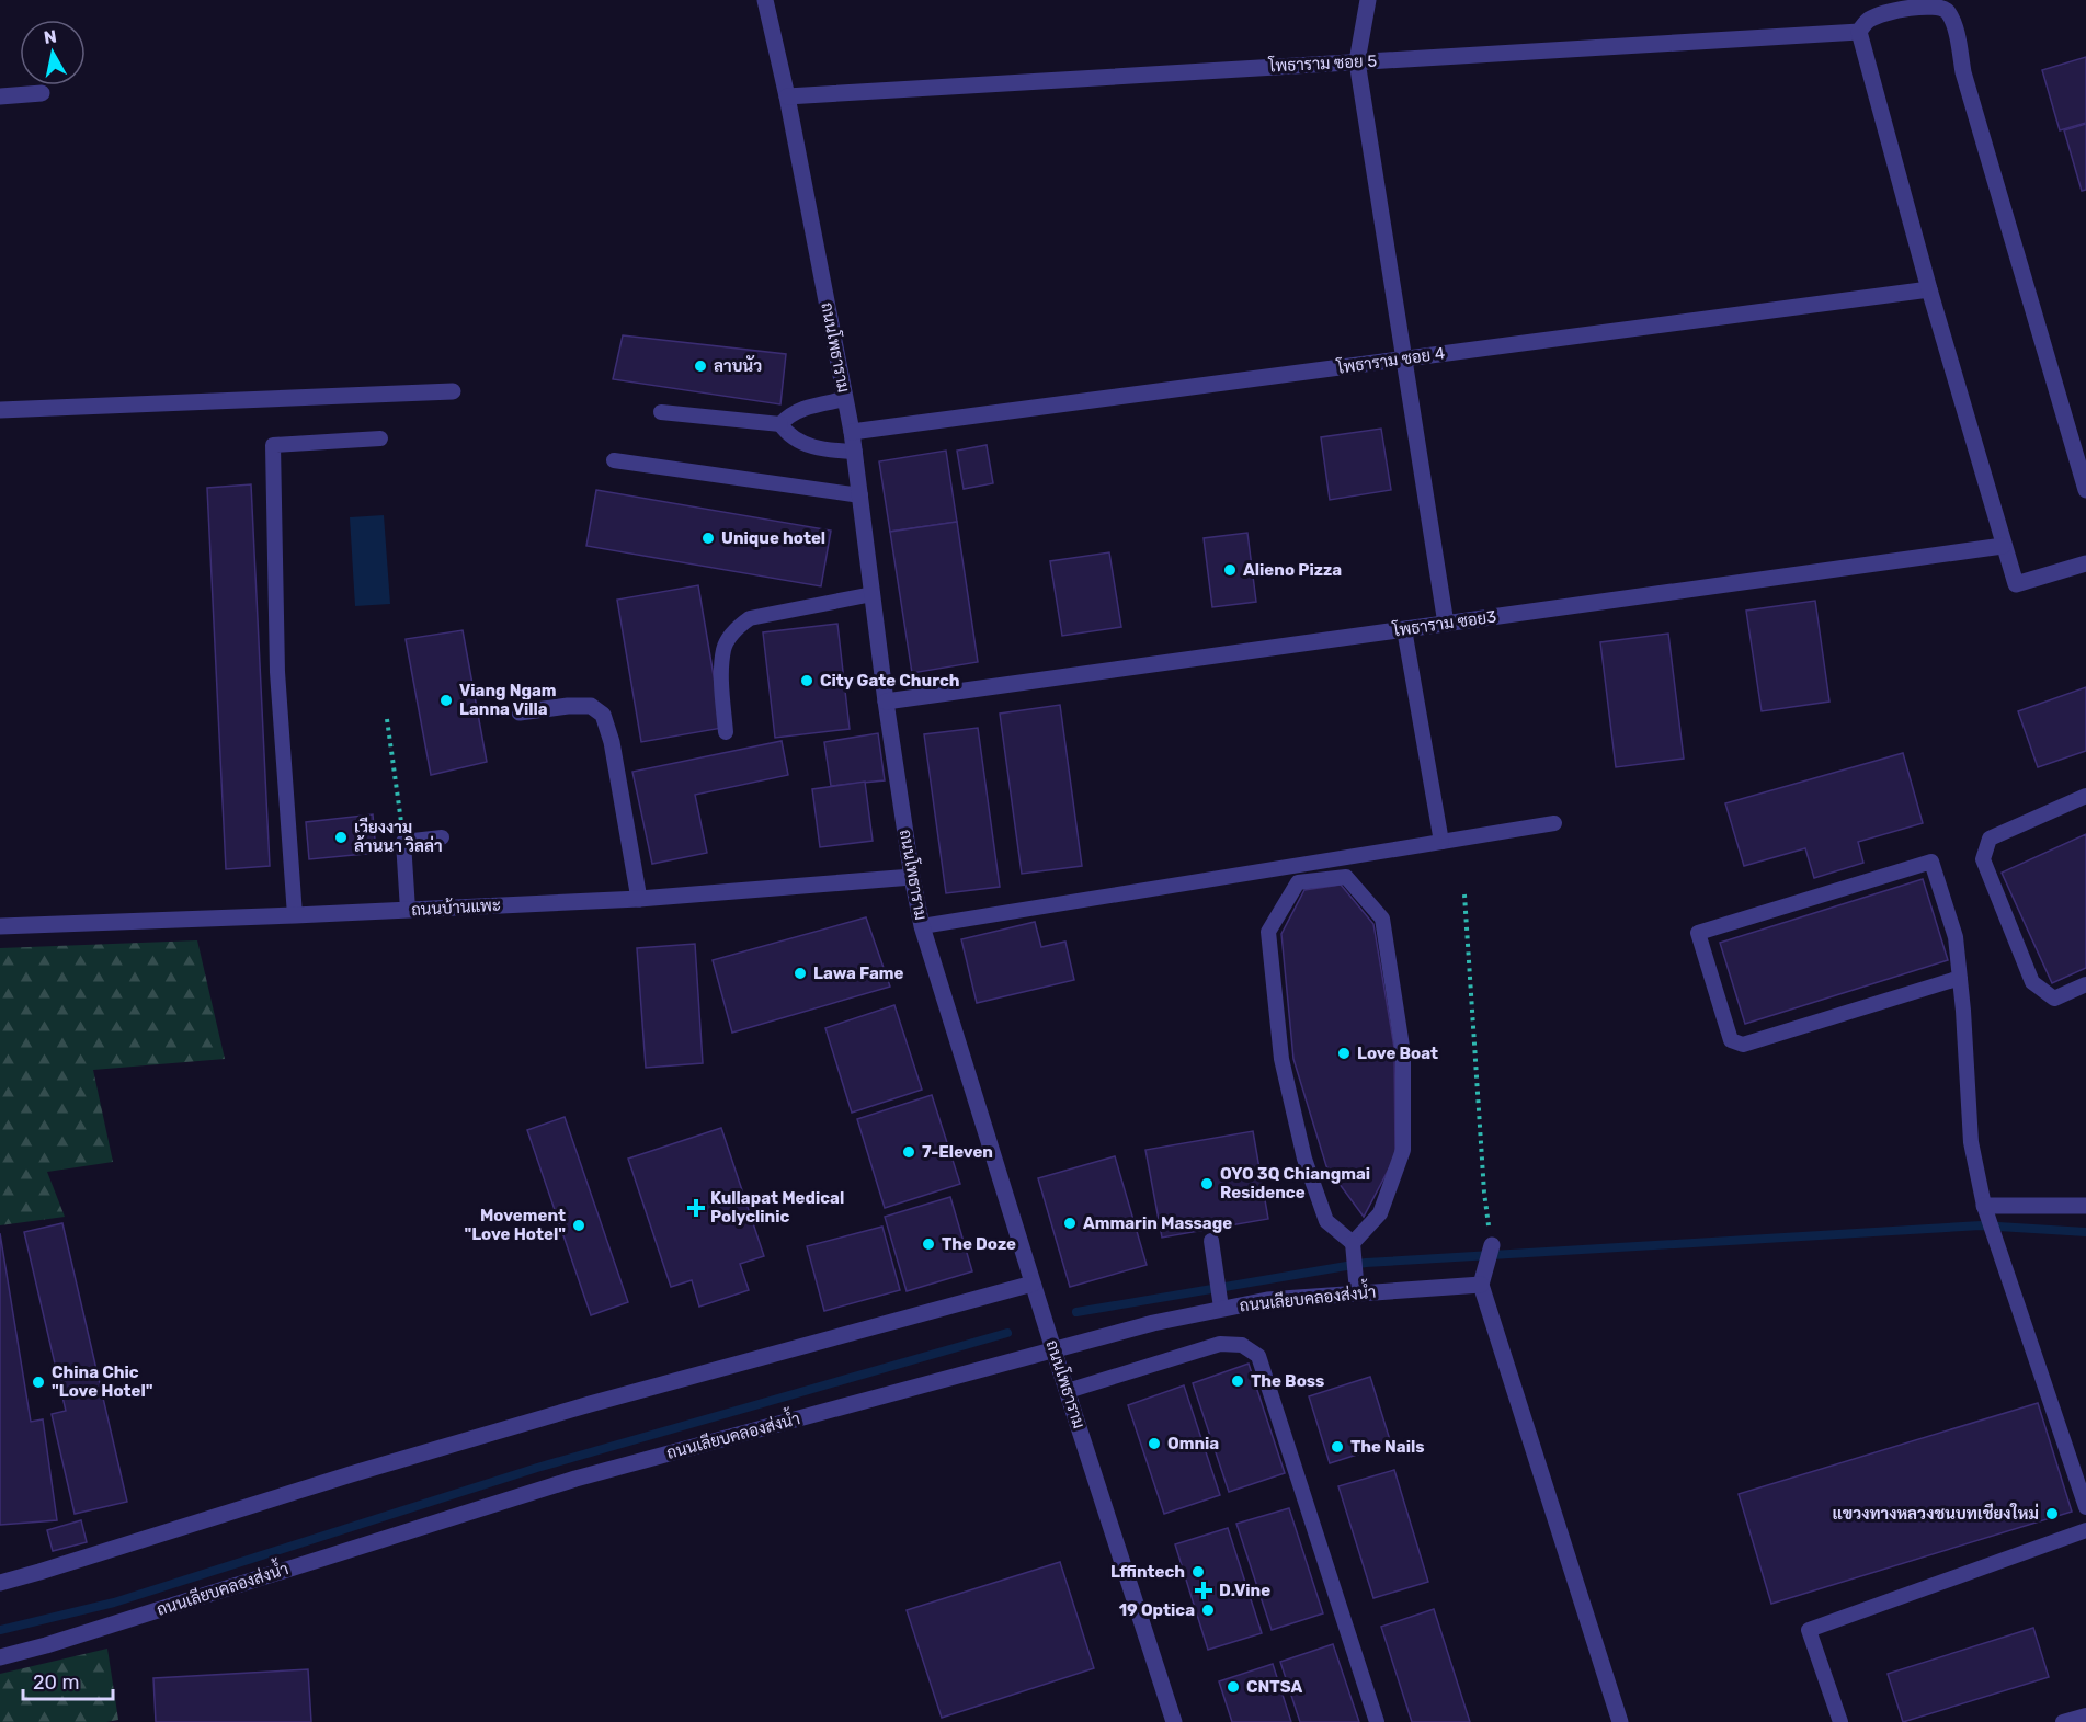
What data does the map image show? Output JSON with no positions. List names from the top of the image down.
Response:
{
  "streets": {
    "street": [
      "โพธาราม ซอย 5",
      "ถนนโพธาราม",
      "โพธาราม ซอย 4",
      "โพธาราม ซอย3",
      "ถนนบ้านแพะ",
      "ถนนเลียบคลองส่งน้ำ"
    ]
  },
  "crossings": [
    ["โพธาราม ซอย 5", "ถนนโพธาราม"],
    ["ถนนโพธาราม", "โพธาราม ซอย 4"],
    ["ถนนโพธาราม", "โพธาราม ซอย3"],
    ["ถนนโพธาราม", "ถนนบ้านแพะ"],
    ["ถนนโพธาราม", "ถนนเลียบคลองส่งน้ำ"]
  ],
  "places": {
    "other": [
      "ลาบนัว",
      "Unique hotel",
      "Alieno Pizza",
      "City Gate Church",
      "Viang Ngam Lanna Villa",
      "เวียงงาม ล้านนา วิลล่า",
      "Lawa Fame",
      "Love Boat",
      "7-Eleven",
      "OYO 3Q Chiangmai Residence",
      "Ammarin Massage",
      "Movement \"Love Hotel\"",
      "The Doze",
      "The Boss",
      "China Chic \"Love Hotel\"",
      "Omnia",
      "The Nails",
      "แขวงทางหลวงชนบทเชียงใหม่",
      "Lffintech",
      "19 Optica",
      "CNTSA"
    ],
    "health": ["Kullapat Medical Polyclinic", "D.Vine"]
  },
  "scale_bar": "20 m",
  "north": "top"
}
